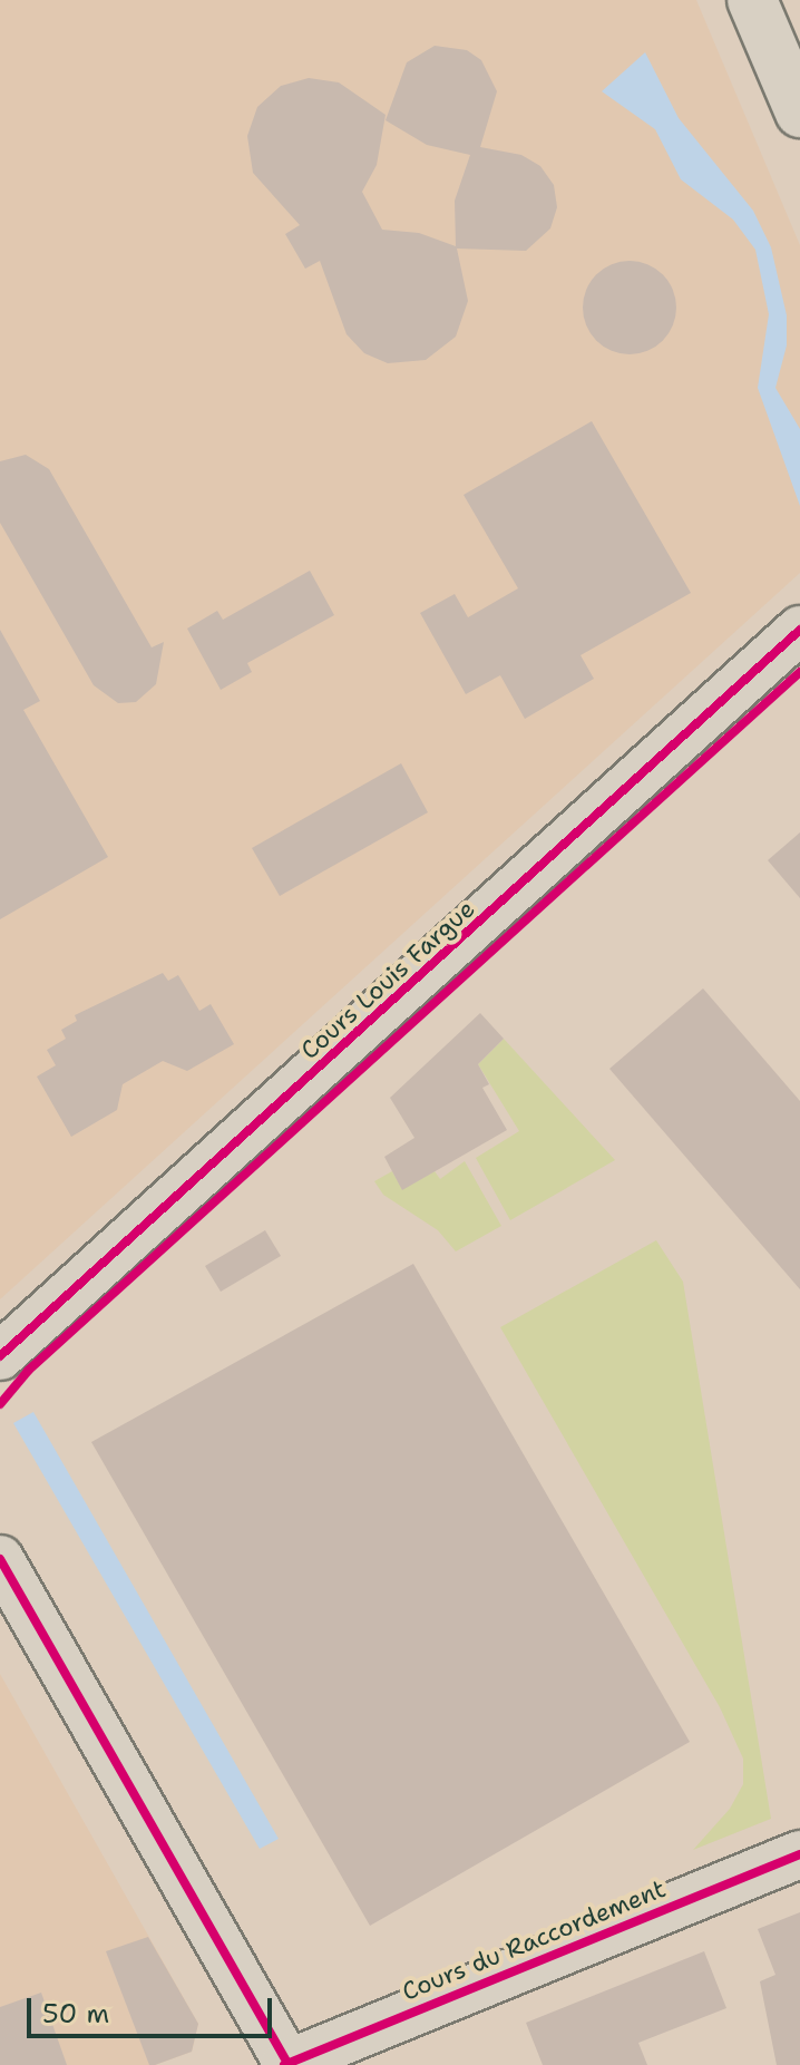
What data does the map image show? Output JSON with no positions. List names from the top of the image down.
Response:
{
  "streets": {
    "street": ["Cours Louis Fargue", "Cours du Raccordement"]
  },
  "scale_bar": "50 m"
}
